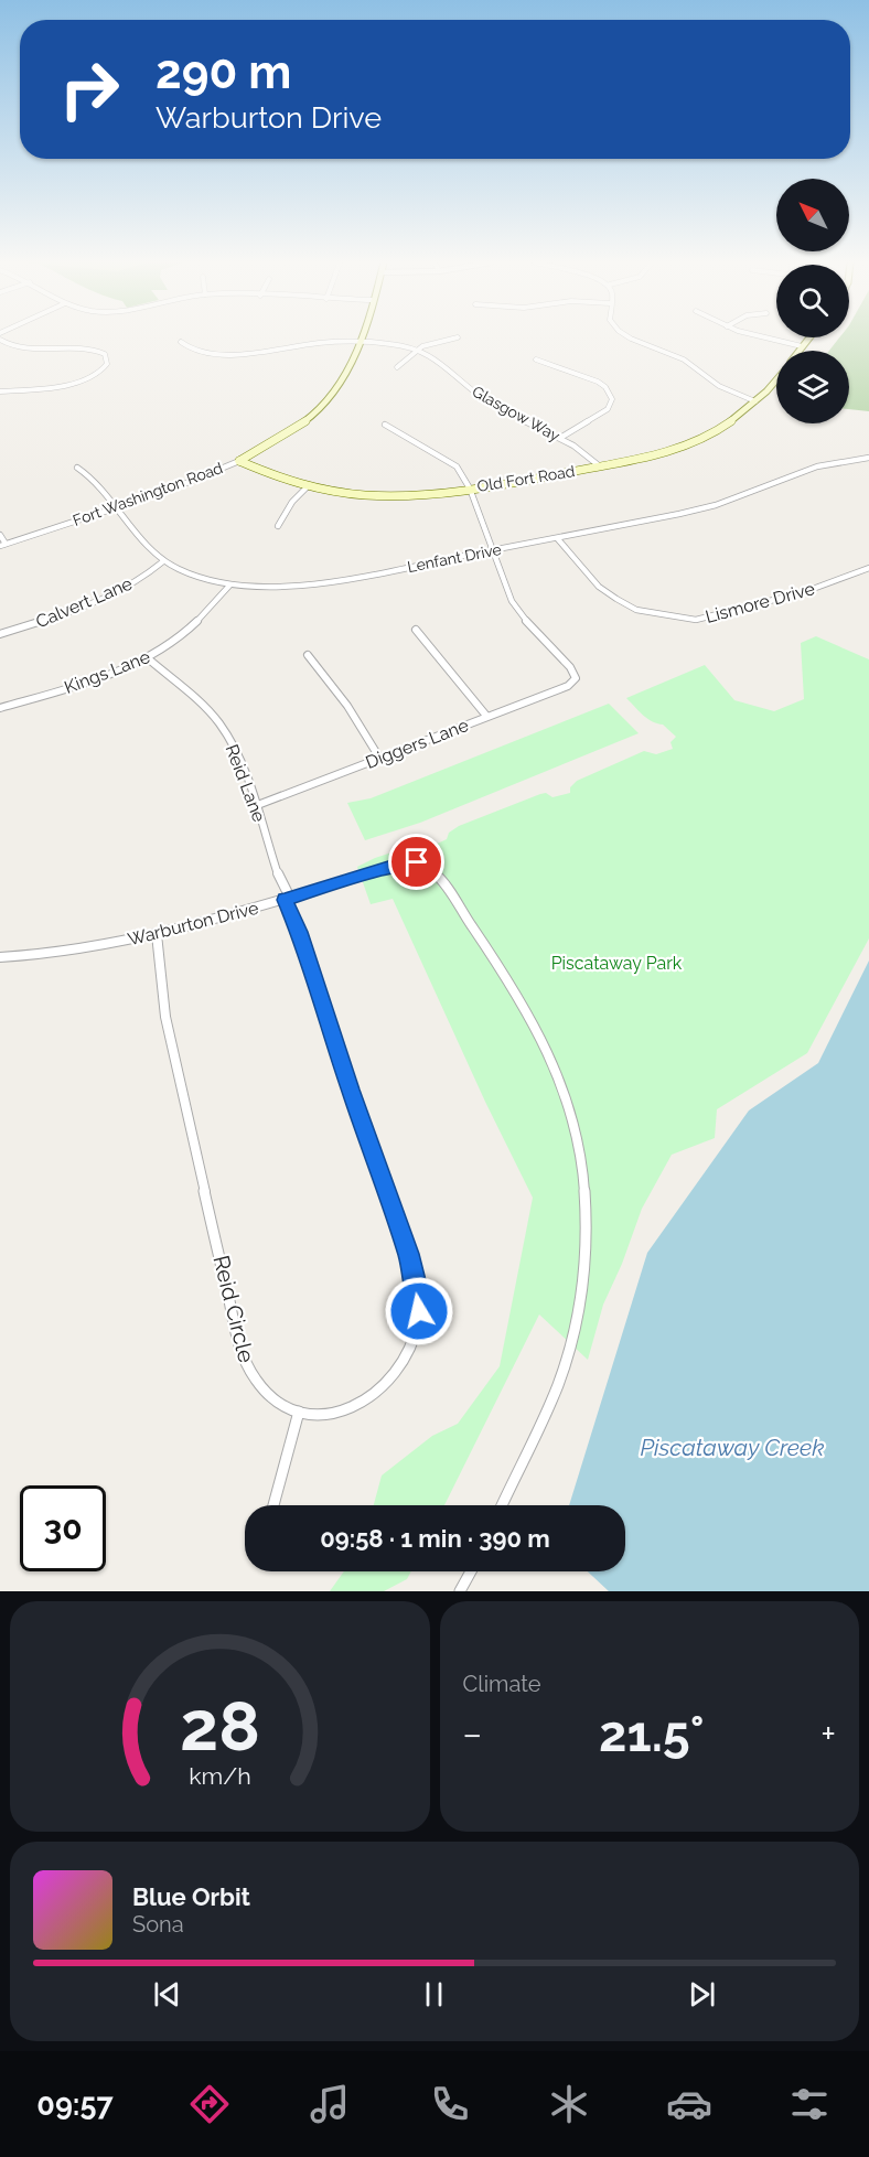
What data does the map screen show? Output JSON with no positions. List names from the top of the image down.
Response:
{
  "streets": {
    "main road": ["Old Fort Road", "Fort Washington Road"],
    "street": [
      "Glasgow Way",
      "Lenfant Drive",
      "Calvert Lane",
      "Lismore Drive",
      "Kings Lane",
      "Diggers Lane",
      "Reid Lane",
      "Warburton Drive",
      "Reid Circle"
    ]
  },
  "crossings": [
    ["Glasgow Way", "Old Fort Road"],
    ["Glasgow Way", "Fort Washington Road"],
    ["Old Fort Road", "Fort Washington Road"],
    ["Fort Washington Road", "Lenfant Drive"],
    ["Lenfant Drive", "Calvert Lane"],
    ["Lenfant Drive", "Lismore Drive"],
    ["Lenfant Drive", "Kings Lane"],
    ["Lenfant Drive", "Diggers Lane"],
    ["Kings Lane", "Reid Lane"],
    ["Diggers Lane", "Reid Lane"],
    ["Reid Lane", "Warburton Drive"],
    ["Reid Lane", "Reid Circle"],
    ["Warburton Drive", "Reid Circle"]
  ],
  "water": ["Piscataway Creek"],
  "parks": ["Piscataway Park"],
  "north": "top left",
  "page": {
    "turn": ["290 m", "Warburton Drive"],
    "limit": "30",
    "trip": "09:58 · 1 min · 390 m",
    "tile": "Climate",
    "heat": ["−", "21.5°", "+"],
    "song": ["Blue Orbit", "Sona"],
    "tabs": "09:57",
    "gauge": ["28", "km/h"]
  }
}
